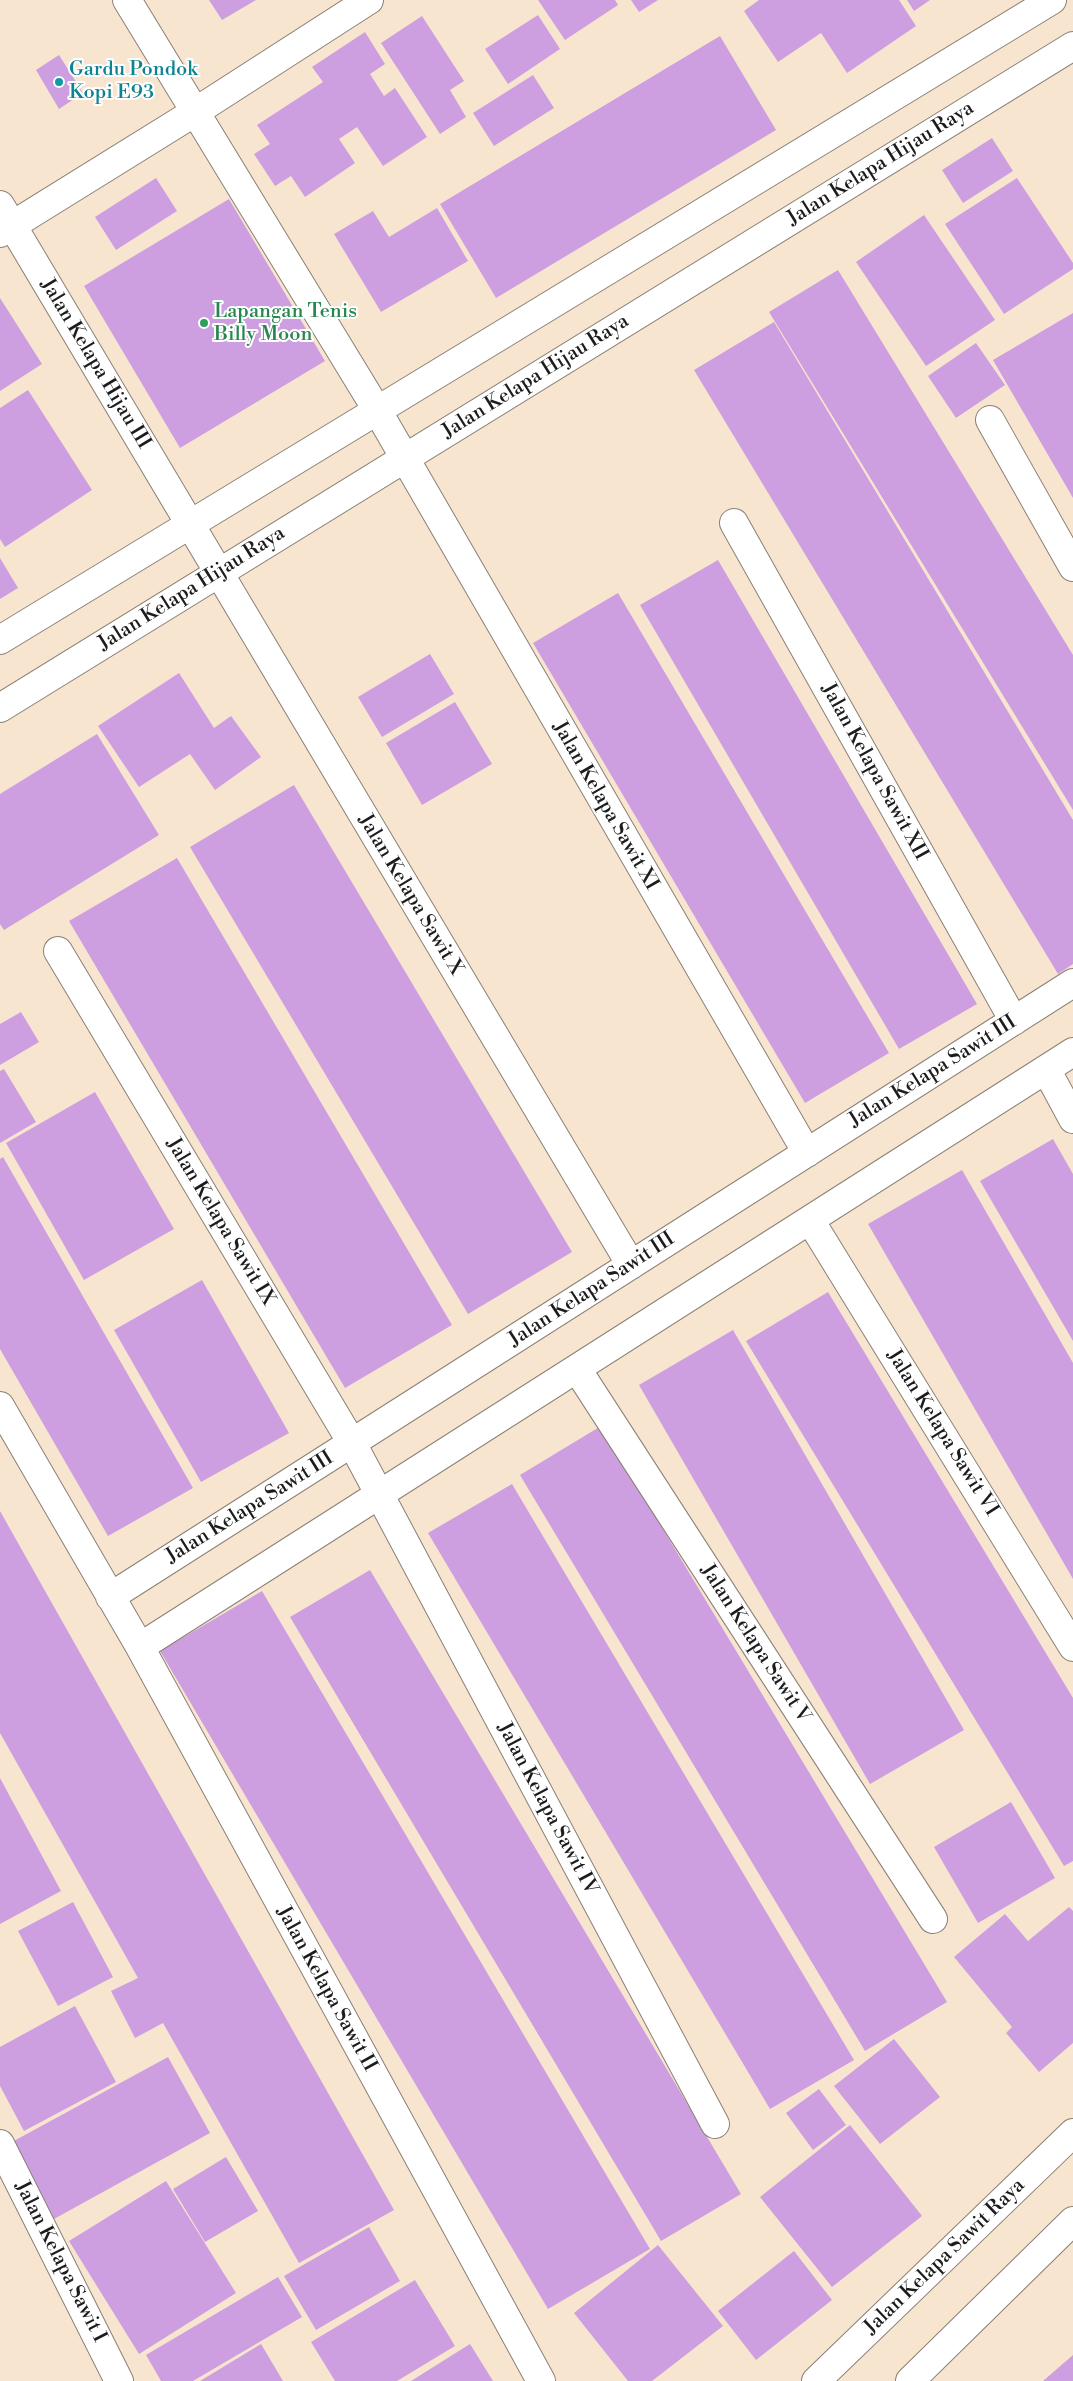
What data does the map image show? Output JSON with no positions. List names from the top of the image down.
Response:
{
  "streets": {
    "street": [
      "Jalan Kelapa Hijau Raya",
      "Jalan Kelapa Hijau III",
      "Jalan Kelapa Sawit XII",
      "Jalan Kelapa Sawit XI",
      "Jalan Kelapa Sawit X",
      "Jalan Kelapa Sawit III",
      "Jalan Kelapa Sawit IX",
      "Jalan Kelapa Sawit VI",
      "Jalan Kelapa Sawit V",
      "Jalan Kelapa Sawit IV",
      "Jalan Kelapa Sawit II",
      "Jalan Kelapa Sawit Raya",
      "Jalan Kelapa Sawit I"
    ]
  },
  "crossings": [
    ["Jalan Kelapa Hijau Raya", "Jalan Kelapa Sawit XI"],
    ["Jalan Kelapa Hijau Raya", "Jalan Kelapa Sawit X"],
    ["Jalan Kelapa Hijau III", "Jalan Kelapa Sawit X"],
    ["Jalan Kelapa Sawit XII", "Jalan Kelapa Sawit III"],
    ["Jalan Kelapa Sawit XI", "Jalan Kelapa Sawit III"],
    ["Jalan Kelapa Sawit X", "Jalan Kelapa Sawit III"],
    ["Jalan Kelapa Sawit III", "Jalan Kelapa Sawit IX"],
    ["Jalan Kelapa Sawit III", "Jalan Kelapa Sawit II"],
    ["Jalan Kelapa Sawit IX", "Jalan Kelapa Sawit IV"]
  ],
  "places": ["Gardu Pondok Kopi E93", "Lapangan Tenis Billy Moon"]
}
